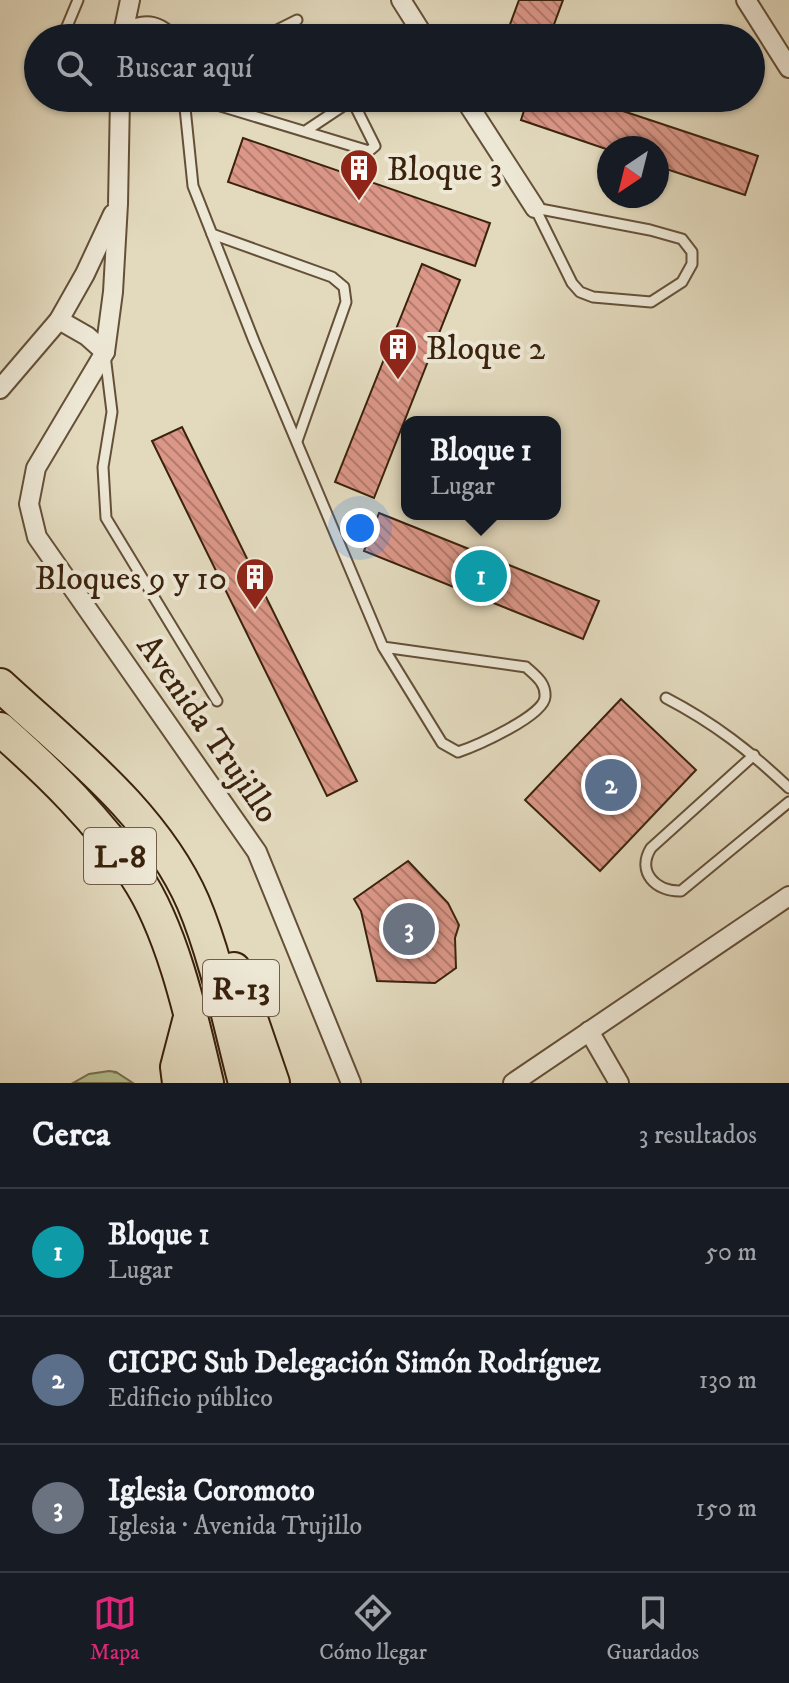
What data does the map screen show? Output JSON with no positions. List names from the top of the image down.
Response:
{
  "streets": {
    "highway": ["L-8", "R-13"],
    "street": ["Avenida Trujillo"]
  },
  "crossings": [
    ["L-8", "R-13"]
  ],
  "places": {
    "building": ["Bloque 3", "Bloque 2", "Bloques 9 y 10"]
  },
  "north": "bottom left",
  "page": {
    "search": "Buscar aquí",
    "popup": ["Bloque 1", "Lugar"],
    "pins": ["1", "2", "3"],
    "heading": ["Cerca", "3 resultados"],
    "list": [
      {
        "mark": "1",
        "name": "Bloque 1",
        "note": "Lugar",
        "value": "50 m"
      },
      {
        "mark": "2",
        "name": "CICPC Sub Delegación Simón Rodríguez",
        "note": "Edificio público",
        "value": "130 m"
      },
      {
        "mark": "3",
        "name": "Iglesia Coromoto",
        "note": "Iglesia · Avenida Trujillo",
        "value": "150 m"
      }
    ],
    "nav": ["Mapa", "Cómo llegar", "Guardados"]
  }
}
